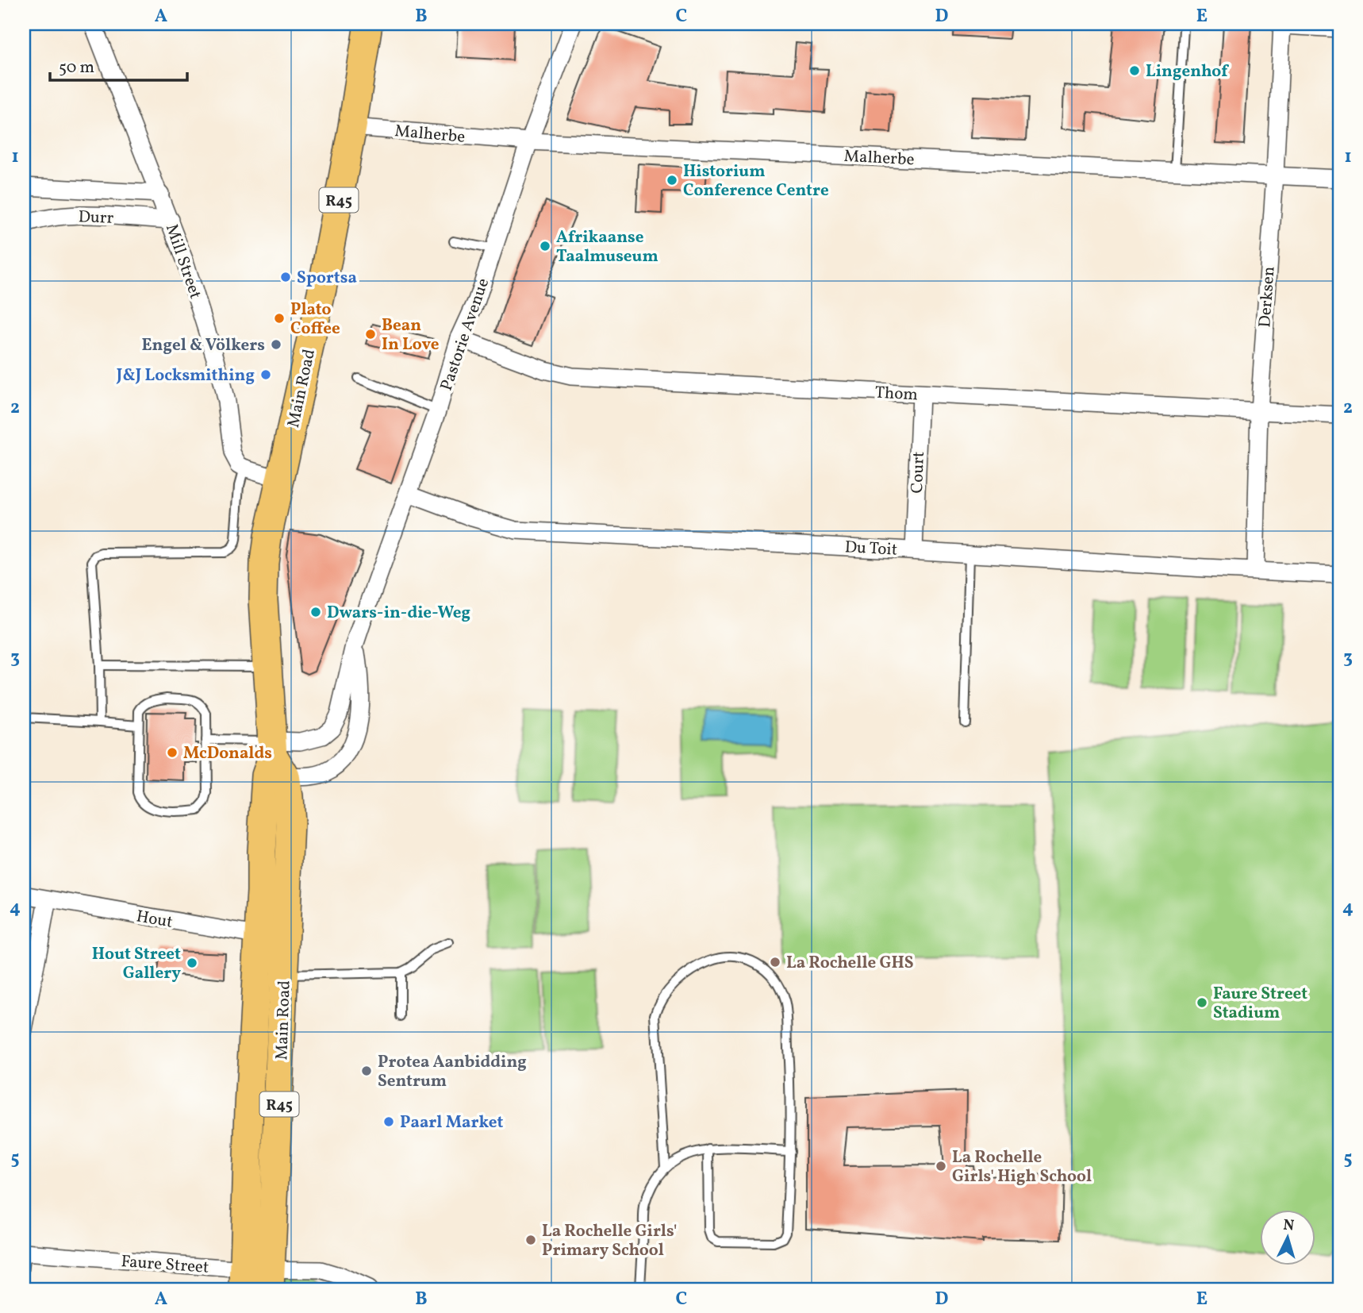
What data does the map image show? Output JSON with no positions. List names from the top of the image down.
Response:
{
  "streets": {
    "main road": ["R45", "Main Road"],
    "street": [
      "Malherbe",
      "Durr",
      "Mill Street",
      "Derksen",
      "Pastorie Avenue",
      "Thom",
      "Court",
      "Du Toit",
      "Hout",
      "Faure Street"
    ]
  },
  "crossings": [
    ["Malherbe", "Derksen"],
    ["Malherbe", "Pastorie Avenue"],
    ["Malherbe", "Main Road"],
    ["Durr", "Mill Street"],
    ["Derksen", "Thom"],
    ["Derksen", "Du Toit"],
    ["Pastorie Avenue", "Main Road"],
    ["Pastorie Avenue", "Thom"],
    ["Pastorie Avenue", "Du Toit"],
    ["Main Road", "Hout"],
    ["Main Road", "Faure Street"],
    ["Thom", "Court"],
    ["Court", "Du Toit"]
  ],
  "places": [
    "Lingenhof",
    "Historium Conference Centre",
    "Afrikaanse Taalmuseum",
    "Sportsa",
    "Plato Coffee",
    "Bean In Love",
    "Engel & Völkers",
    "J&J Locksmithing",
    "Dwars-in-die-Weg",
    "McDonalds",
    "La Rochelle GHS",
    "Hout Street Gallery",
    "Faure Street Stadium",
    "Protea Aanbidding Sentrum",
    "Paarl Market",
    "La Rochelle Girls' High School",
    "La Rochelle Girls' Primary School"
  ],
  "scale_bar": "50 m",
  "north": "top",
  "grid": {
    "columns": [
      "A",
      "B",
      "C",
      "D",
      "E"
    ],
    "rows": [
      "1",
      "2",
      "3",
      "4",
      "5"
    ]
  }
}
